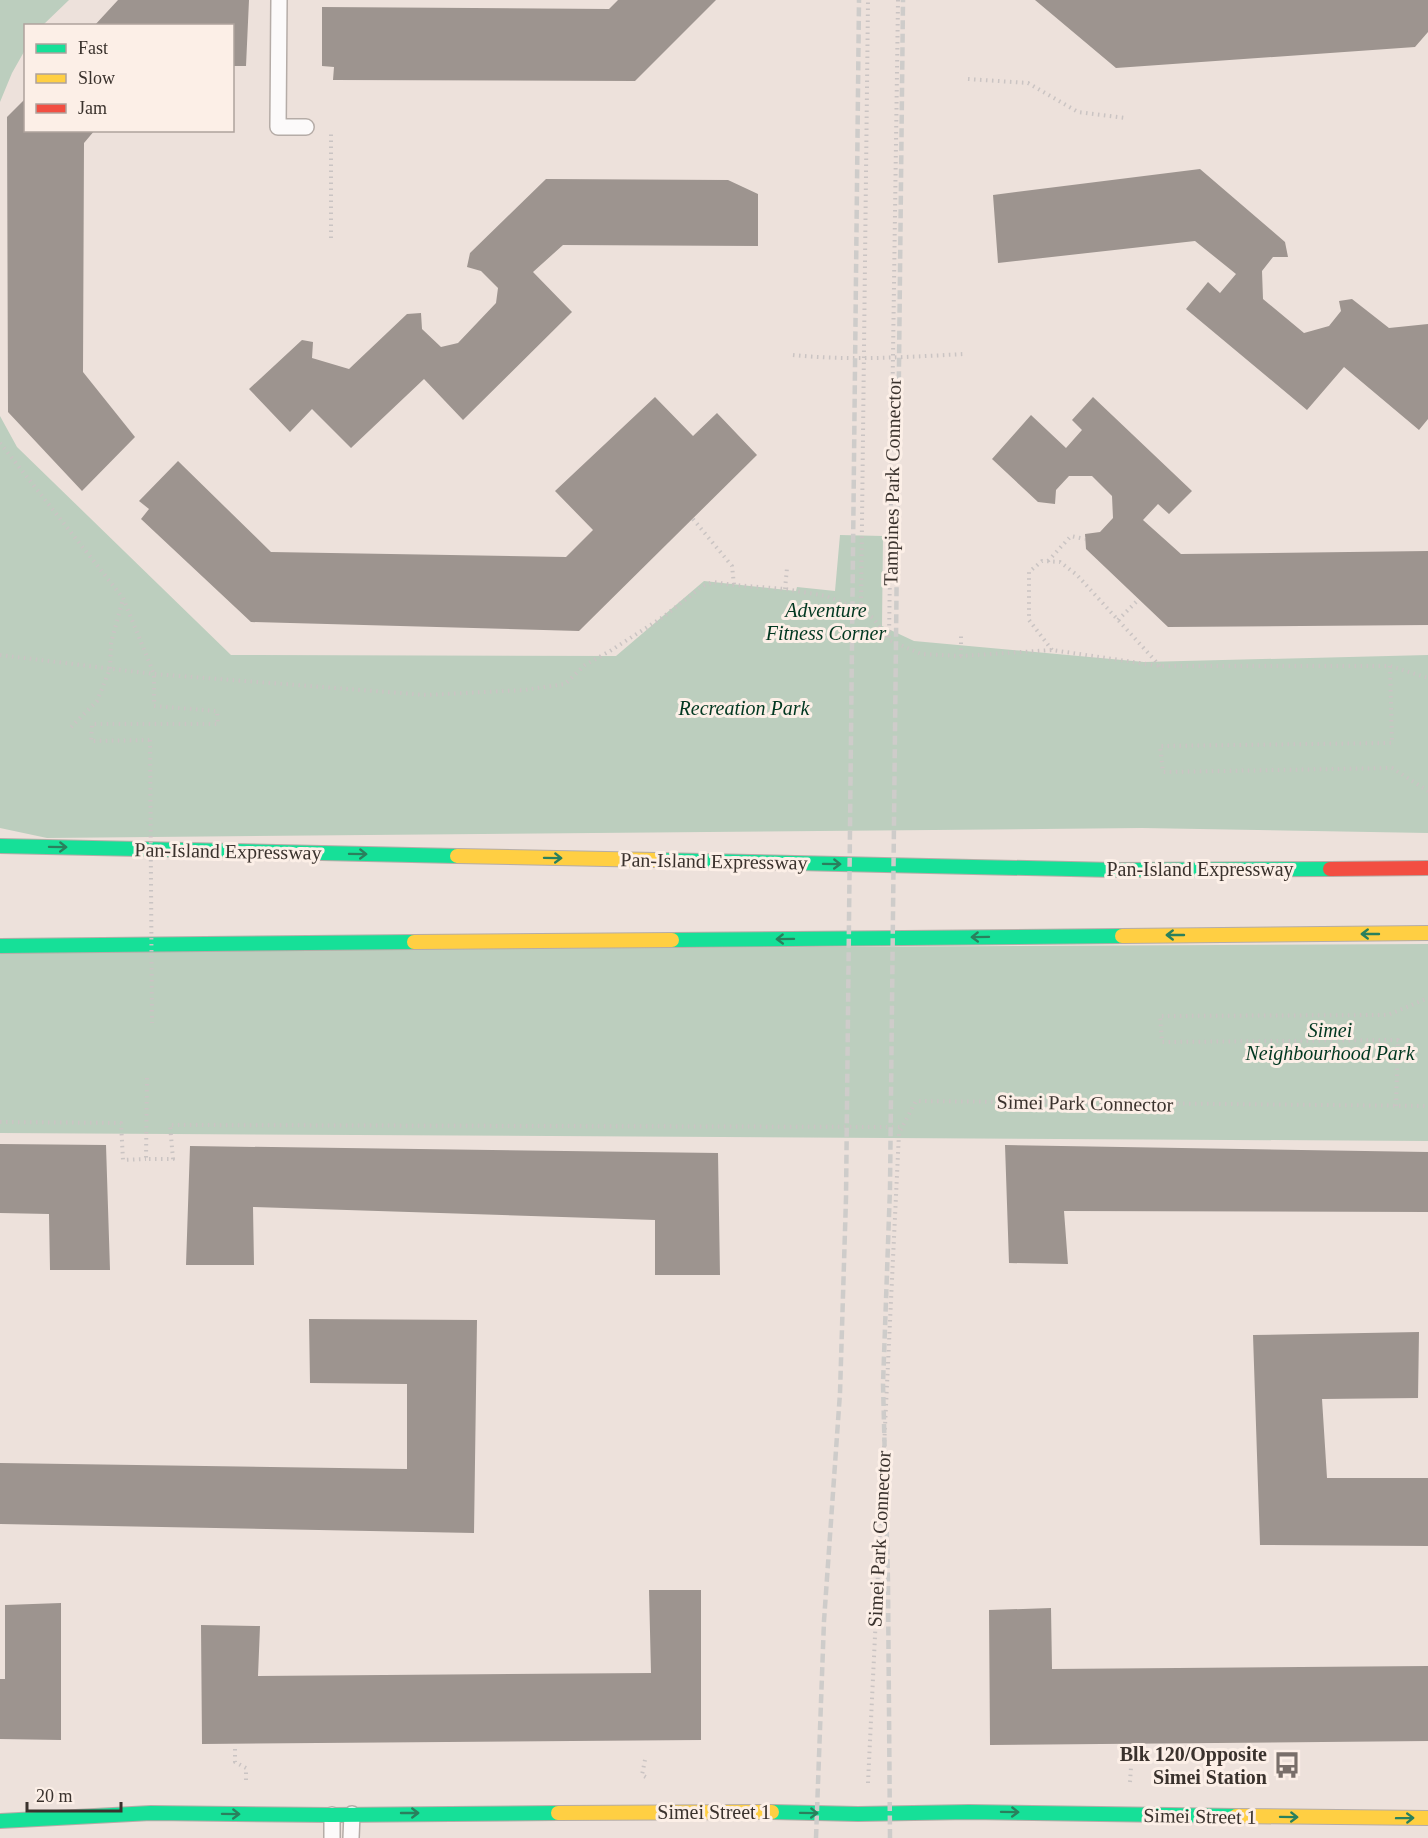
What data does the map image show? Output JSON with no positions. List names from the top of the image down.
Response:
{
  "streets": {
    "main road": ["Pan-Island Expressway", "Simei Street 1"],
    "path": ["Tampines Park Connector", "Simei Park Connector"]
  },
  "crossings": [
    ["Simei Park Connector", "Simei Street 1"]
  ],
  "one_way": ["Simei Street 1"],
  "parks": ["Adventure Fitness Corner", "Recreation Park", "Simei Neighbourhood Park"],
  "places": {
    "bus stop": ["Blk 120/Opposite Simei Station"]
  },
  "legend": ["Fast", "Slow", "Jam"],
  "scale_bar": "20 m"
}
